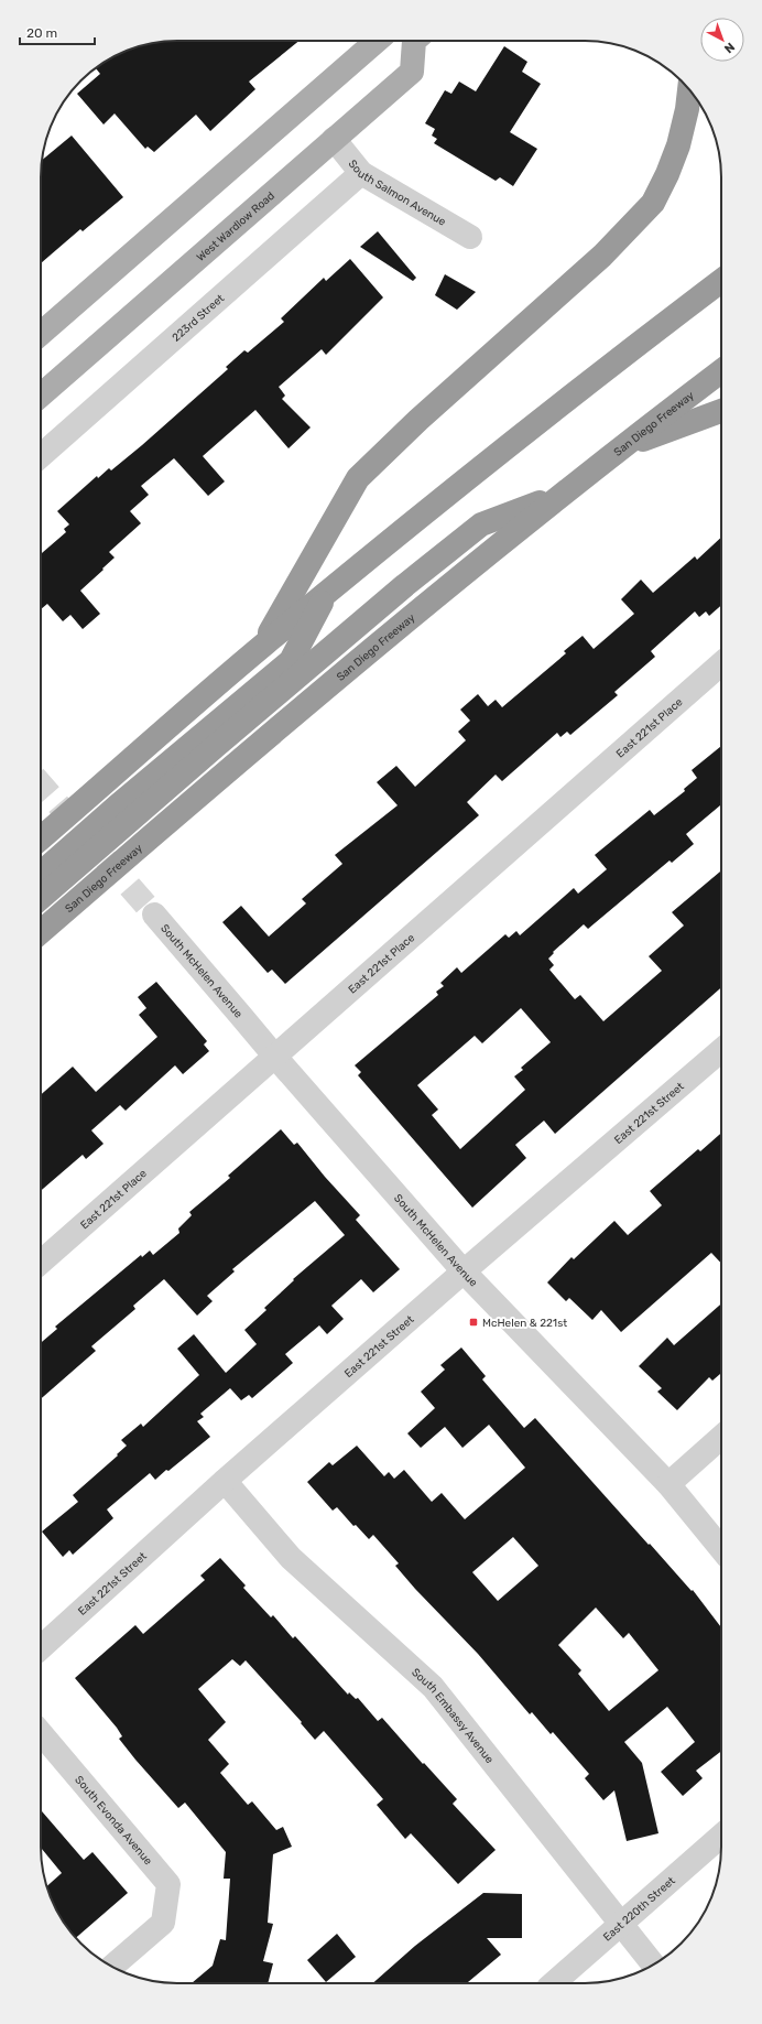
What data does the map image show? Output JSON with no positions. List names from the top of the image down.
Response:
{
  "streets": {
    "highway": ["San Diego Freeway"],
    "main road": ["West Wardlow Road"],
    "street": [
      "South Salmon Avenue",
      "223rd Street",
      "East 221st Place",
      "South McHelen Avenue",
      "East 221st Street",
      "South Embassy Avenue",
      "South Evonda Avenue",
      "East 220th Street"
    ]
  },
  "crossings": [
    ["South Salmon Avenue", "West Wardlow Road"],
    ["South Salmon Avenue", "223rd Street"],
    ["East 221st Place", "South McHelen Avenue"],
    ["South McHelen Avenue", "East 221st Street"],
    ["East 221st Street", "South Embassy Avenue"],
    ["South Embassy Avenue", "East 220th Street"]
  ],
  "places": {
    "transit": ["McHelen & 221st"]
  },
  "scale_bar": "20 m",
  "north": "bottom right"
}
